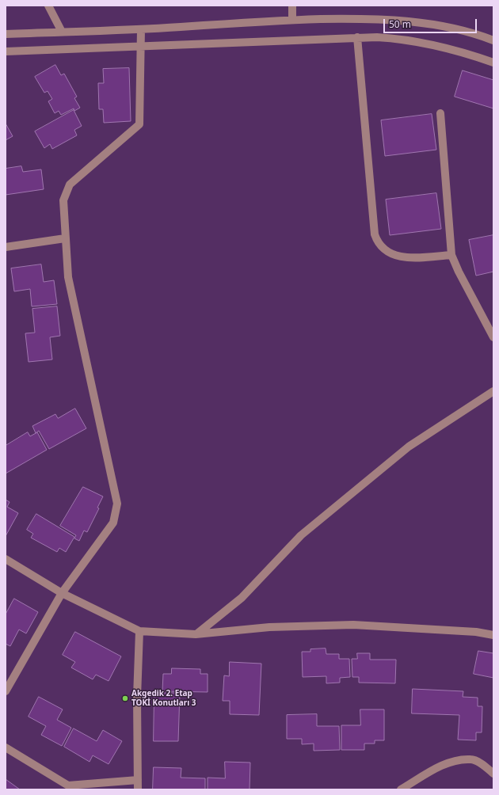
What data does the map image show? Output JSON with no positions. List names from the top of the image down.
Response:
{
  "places": ["Akgedik 2. Etap TOKİ Konutları 3"],
  "scale_bar": "50 m"
}
